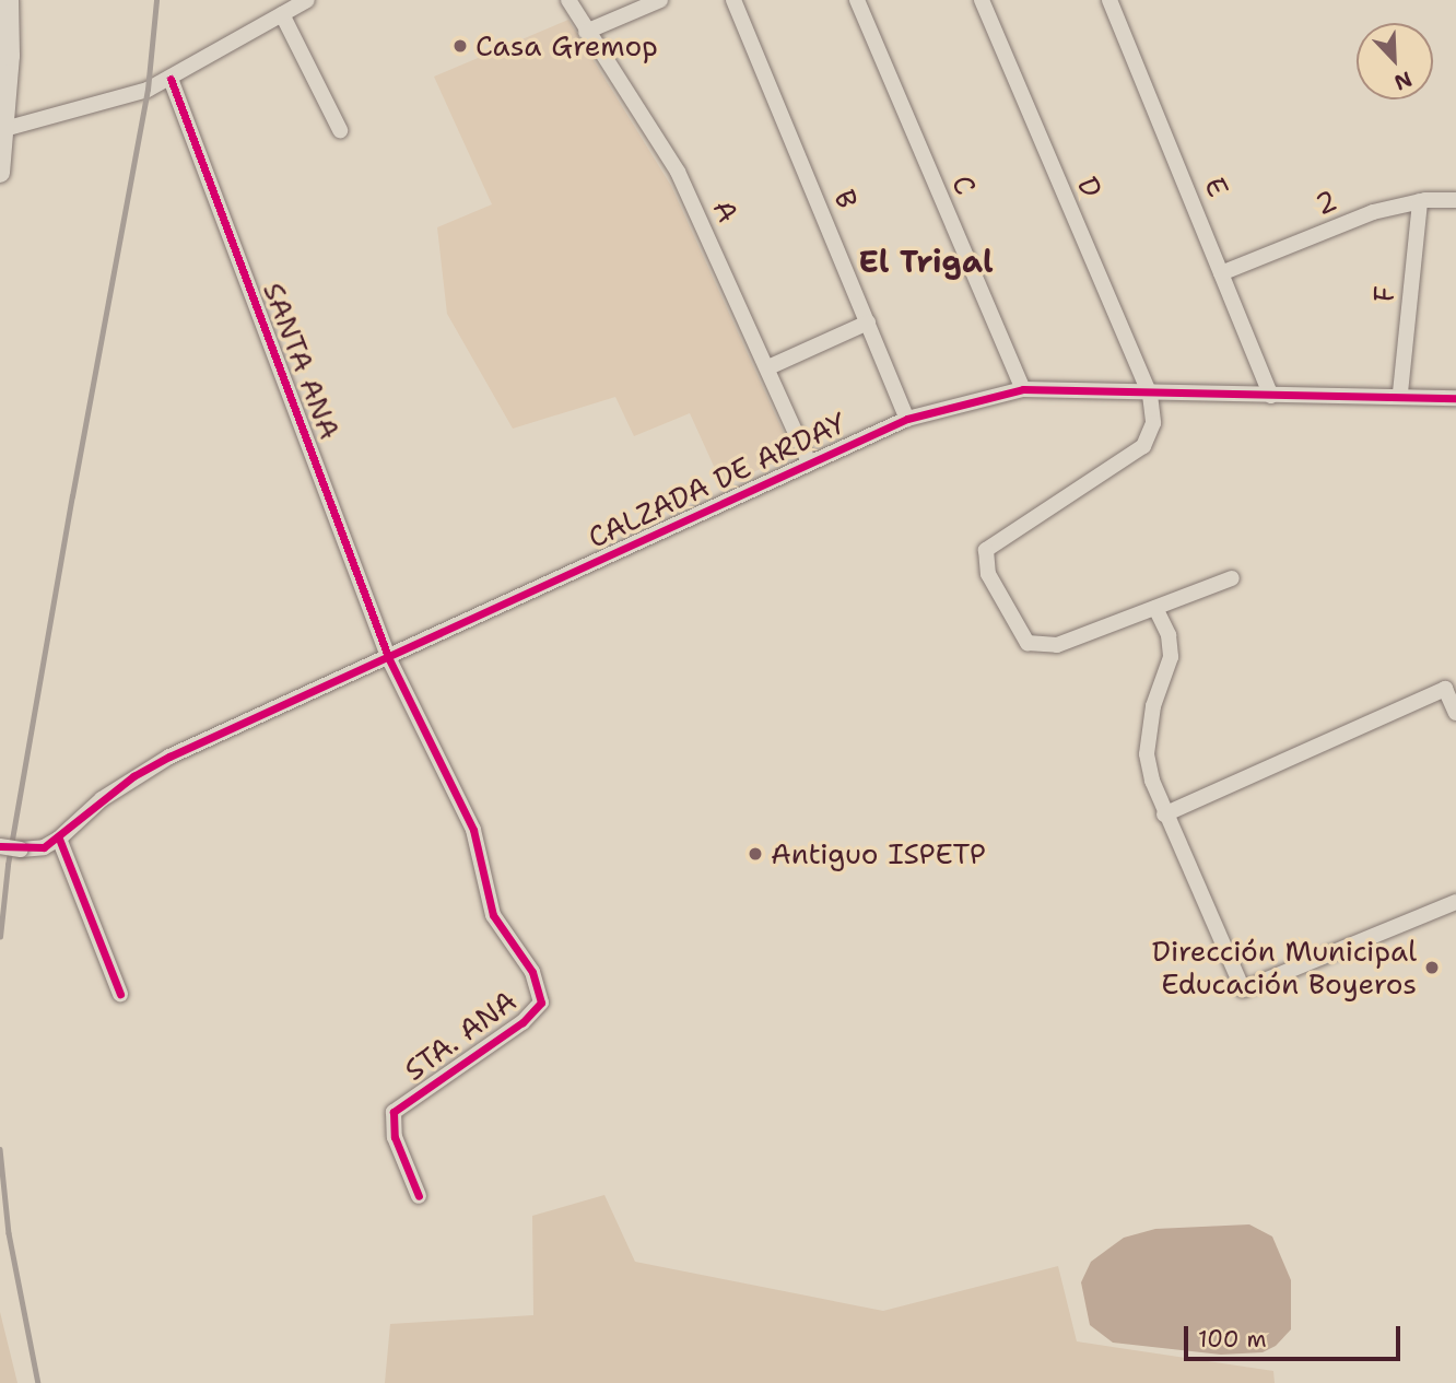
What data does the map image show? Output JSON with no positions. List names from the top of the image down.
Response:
{
  "streets": {
    "street": [
      "C",
      "D",
      "E",
      "B",
      "2",
      "A",
      "F",
      "SANTA ANA",
      "CALZADA DE ARDAY",
      "STA. ANA"
    ]
  },
  "crossings": [
    ["C", "CALZADA DE ARDAY"],
    ["D", "CALZADA DE ARDAY"],
    ["E", "2"],
    ["E", "CALZADA DE ARDAY"],
    ["B", "CALZADA DE ARDAY"],
    ["2", "F"],
    ["A", "CALZADA DE ARDAY"],
    ["F", "CALZADA DE ARDAY"],
    ["SANTA ANA", "CALZADA DE ARDAY"],
    ["SANTA ANA", "STA. ANA"],
    ["CALZADA DE ARDAY", "STA. ANA"]
  ],
  "districts": ["El Trigal"],
  "places": ["Casa Gremop", "Antiguo ISPETP", "Dirección Municipal Educación Boyeros"],
  "scale_bar": "100 m",
  "north": "bottom right"
}
